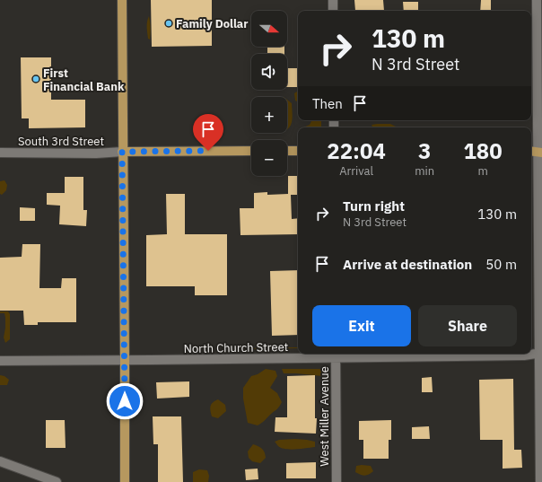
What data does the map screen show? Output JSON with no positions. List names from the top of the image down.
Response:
{
  "streets": {
    "street": ["South 3rd Street", "North Church Street", "West Miller Avenue"]
  },
  "crossings": [
    ["North Church Street", "West Miller Avenue"]
  ],
  "places": ["Family Dollar", "First Financial Bank"],
  "north": "right",
  "page": {
    "map_buttons": ["+", "−"],
    "turn": ["130 m", "N 3rd Street"],
    "then": "Then",
    "eta": [
      "22:04",
      "Arrival",
      "3",
      "min",
      "180",
      "m"
    ],
    "list": [
      {
        "name": "Turn right",
        "note": "N 3rd Street",
        "value": "130 m"
      },
      {
        "name": "Arrive at destination",
        "value": "50 m"
      }
    ],
    "buttons": ["Exit", "Share"]
  }
}
